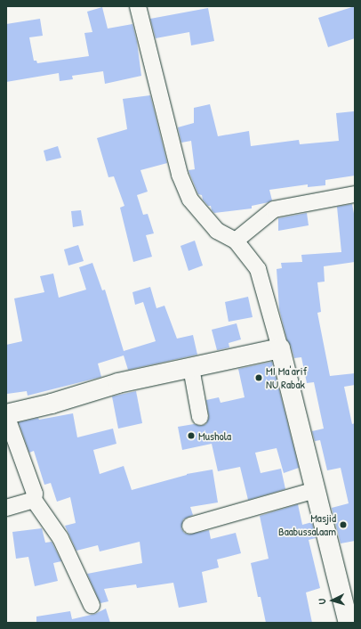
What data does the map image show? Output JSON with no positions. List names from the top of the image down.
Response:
{
  "places": ["MI Ma'arif NU Rabak", "Mushola", "Masjid Baabussalaam"],
  "north": "left"
}
